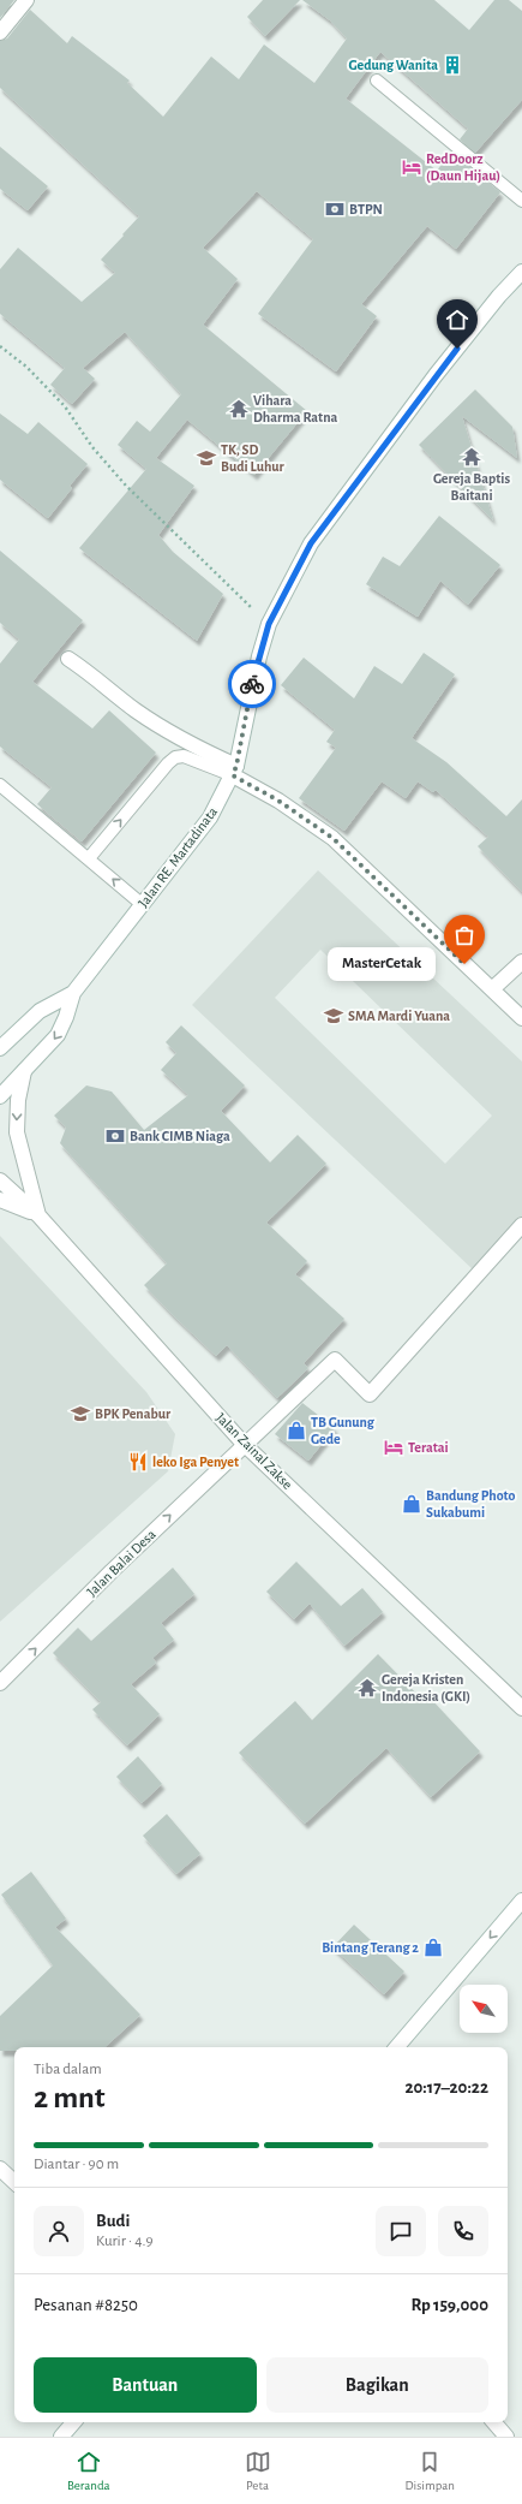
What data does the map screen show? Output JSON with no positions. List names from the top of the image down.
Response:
{
  "streets": {
    "street": ["Jalan RE. Martadinata", "Jalan Zainal Zakse", "Jalan Balai Desa"]
  },
  "crossings": [
    ["Jalan Zainal Zakse", "Jalan Balai Desa"]
  ],
  "one_way": ["Jalan Balai Desa"],
  "places": {
    "building": ["Gedung Wanita"],
    "hotel": ["RedDoorz (Daun Hijau)", "Teratai"],
    "bank": ["BTPN", "Bank CIMB Niaga"],
    "temple": ["Vihara Dharma Ratna", "Gereja Baptis Baitani", "Gereja Kristen Indonesia (GKI)"],
    "school or university": ["TK, SD Budi Luhur", "SMA Mardi Yuana", "BPK Penabur"],
    "other": ["MasterCetak"],
    "shop": ["TB Gunung Gede", "Bandung Photo Sukabumi", "Bintang Terang 2"],
    "restaurant": ["leko Iga Penyet"]
  },
  "north": "top left",
  "page": {
    "bubble": "MasterCetak",
    "heading": ["2 mnt", "Tiba dalam", "20:17–20:22"],
    "panel": [
      "Budi",
      "Kurir · 4.9",
      "Pesanan #8250",
      "Rp 159,000"
    ],
    "bar": "Diantar · 90 m",
    "buttons": ["Bantuan", "Bagikan"],
    "tabs": ["Beranda", "Peta", "Disimpan"]
  }
}
